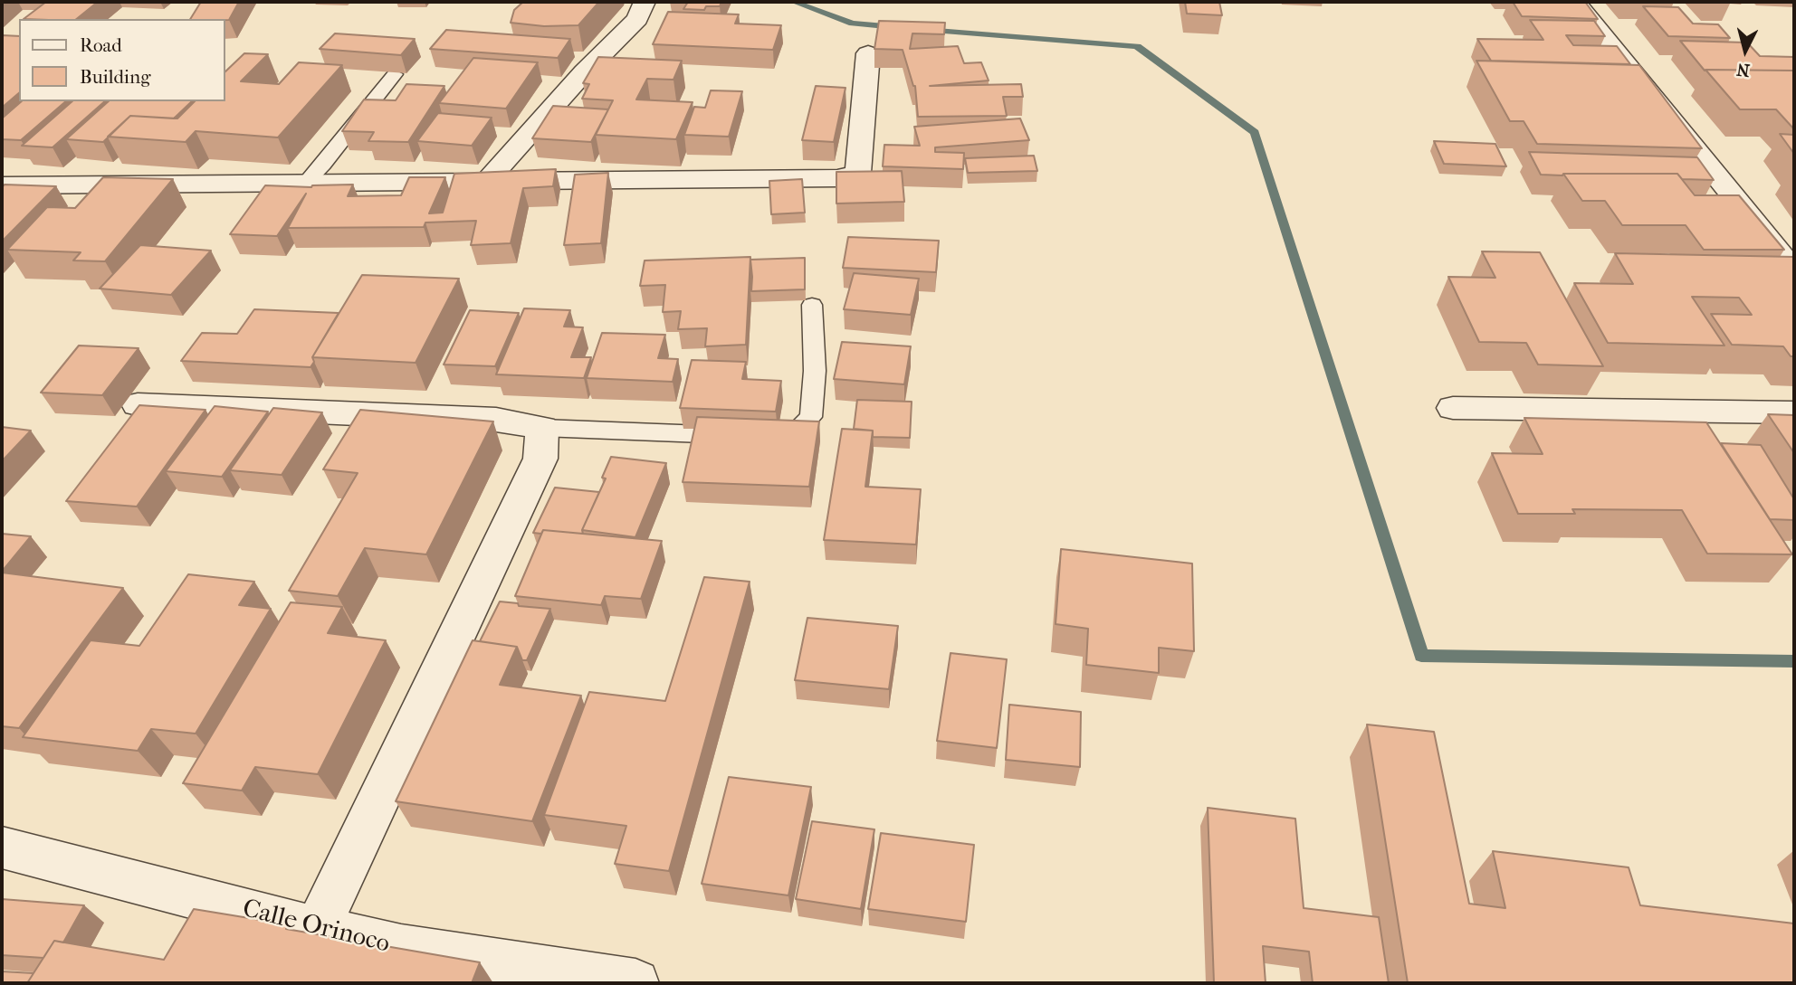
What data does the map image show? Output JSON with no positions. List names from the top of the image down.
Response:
{
  "streets": {
    "street": ["Calle Orinoco"]
  },
  "legend": ["Road", "Building"],
  "north": "bottom"
}
